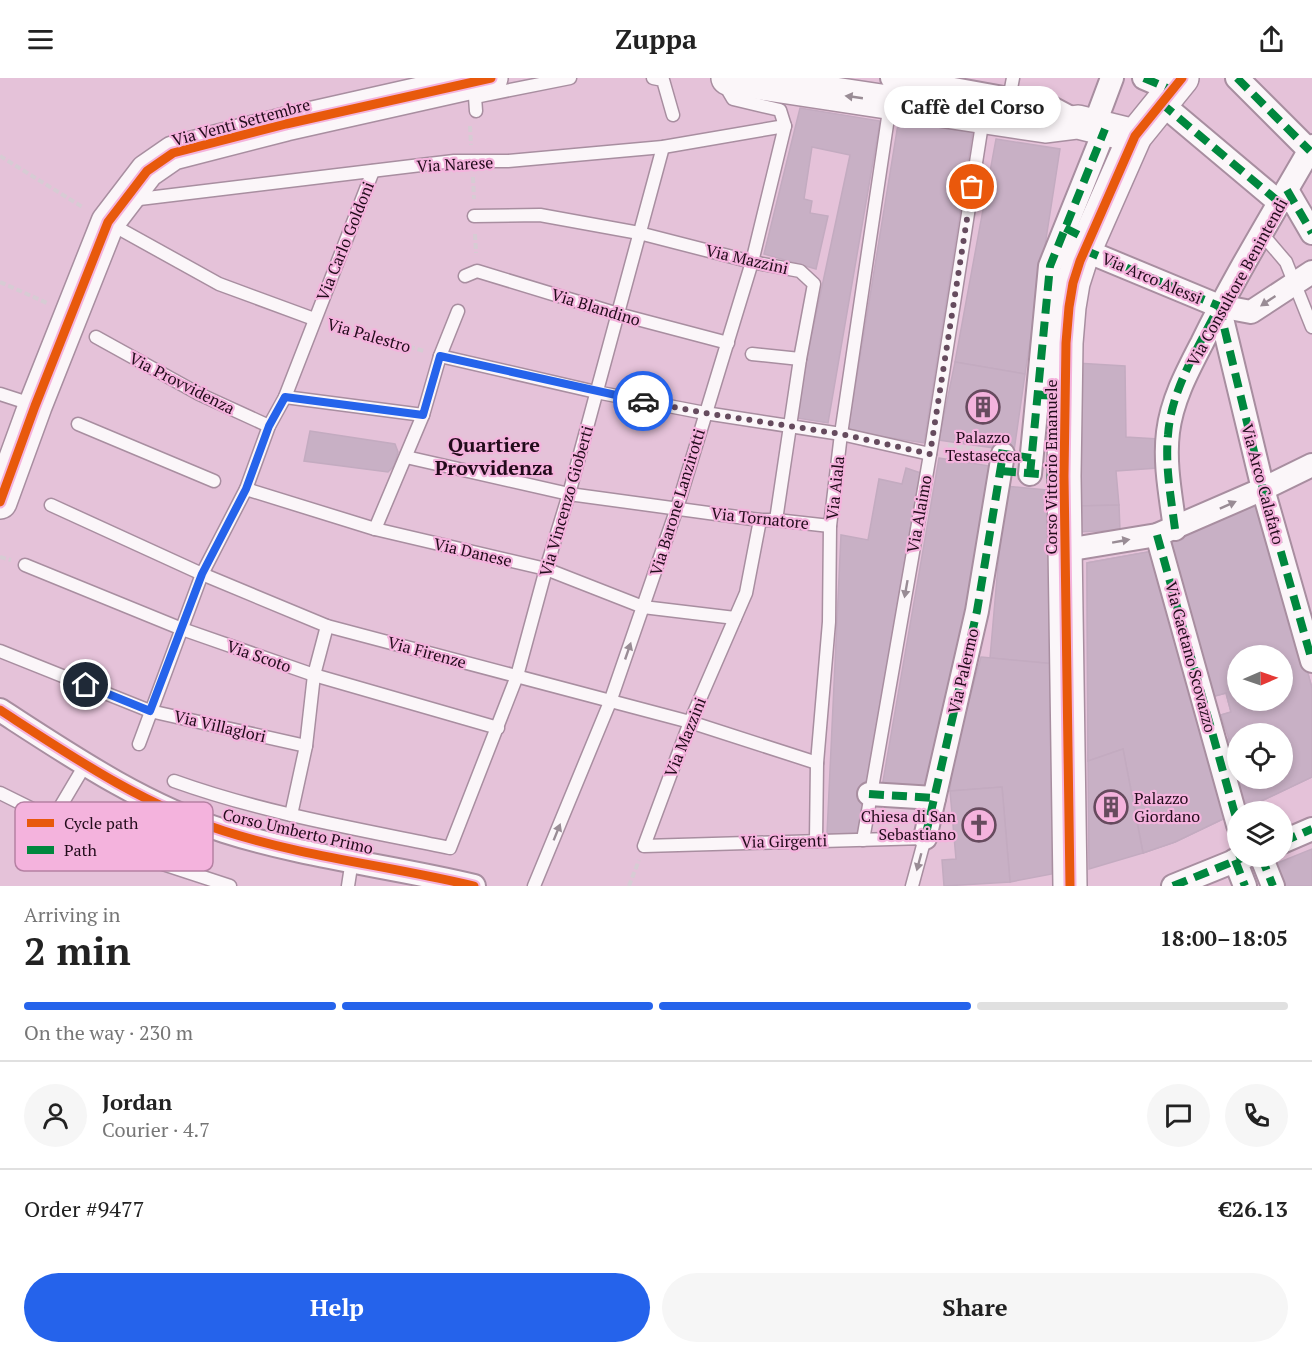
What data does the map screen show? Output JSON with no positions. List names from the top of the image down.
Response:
{
  "streets": {
    "street": [
      "Via Venti Settembre",
      "Via Arco Alessi",
      "Via Consultore Benintendi",
      "Corso Vittorio Emanuele",
      "Via Arco Calafato",
      "Via Gaetano Scovazzo",
      "Via Palermo",
      "Corso Umberto Primo"
    ],
    "lane": [
      "Via Narese",
      "Via Carlo Goldoni",
      "Via Mazzini",
      "Via Blandino",
      "Via Palestro",
      "Via Provvidenza",
      "Via Aiala",
      "Via Vincenzo Gioberti",
      "Via Barone Lanzirotti",
      "Via Alaimo",
      "Via Tornatore",
      "Via Danese",
      "Via Firenze",
      "Via Scoto",
      "Via Villaglori",
      "Via Girgenti"
    ]
  },
  "crossings": [
    ["Via Venti Settembre", "Via Narese"],
    ["Via Venti Settembre", "Via Palestro"],
    ["Via Narese", "Via Carlo Goldoni"],
    ["Via Narese", "Via Palestro"],
    ["Via Narese", "Via Vincenzo Gioberti"],
    ["Via Narese", "Via Barone Lanzirotti"],
    ["Via Carlo Goldoni", "Via Palestro"],
    ["Via Carlo Goldoni", "Via Provvidenza"],
    ["Via Carlo Goldoni", "Via Danese"],
    ["Via Carlo Goldoni", "Via Firenze"],
    ["Via Carlo Goldoni", "Via Scoto"],
    ["Via Carlo Goldoni", "Via Villaglori"],
    ["Via Mazzini", "Via Vincenzo Gioberti"],
    ["Via Mazzini", "Via Barone Lanzirotti"],
    ["Via Mazzini", "Via Tornatore"],
    ["Via Mazzini", "Via Danese"],
    ["Via Mazzini", "Via Firenze"],
    ["Via Mazzini", "Via Girgenti"],
    ["Via Arco Alessi", "Via Consultore Benintendi"],
    ["Via Arco Alessi", "Corso Vittorio Emanuele"],
    ["Via Arco Alessi", "Via Arco Calafato"],
    ["Via Consultore Benintendi", "Via Arco Calafato"],
    ["Via Consultore Benintendi", "Via Gaetano Scovazzo"],
    ["Via Blandino", "Via Vincenzo Gioberti"],
    ["Via Blandino", "Via Barone Lanzirotti"],
    ["Via Aiala", "Via Tornatore"],
    ["Via Aiala", "Via Firenze"],
    ["Via Aiala", "Via Girgenti"],
    ["Via Vincenzo Gioberti", "Via Tornatore"],
    ["Via Vincenzo Gioberti", "Via Danese"],
    ["Via Vincenzo Gioberti", "Via Firenze"],
    ["Via Vincenzo Gioberti", "Via Scoto"],
    ["Via Barone Lanzirotti", "Via Tornatore"],
    ["Via Barone Lanzirotti", "Via Danese"],
    ["Via Barone Lanzirotti", "Via Firenze"],
    ["Via Alaimo", "Via Girgenti"],
    ["Via Palermo", "Via Girgenti"]
  ],
  "one_way": ["Via Barone Lanzirotti", "Via Alaimo"],
  "districts": ["Quartiere Provvidenza"],
  "places": {
    "other": ["Caffè del Corso"],
    "building": ["Palazzo Testasecca", "Palazzo Giordano"],
    "church": ["Chiesa di San Sebastiano"]
  },
  "legend": ["Cycle path", "Path"],
  "north": "right",
  "page": {
    "header": "Zuppa",
    "bubble": "Caffè del Corso",
    "heading": ["2 min", "Arriving in", "18:00–18:05"],
    "panel": [
      "Jordan",
      "Courier · 4.7",
      "Order #9477",
      "€26.13"
    ],
    "bar": "On the way · 230 m",
    "buttons": ["Help", "Share"]
  }
}
